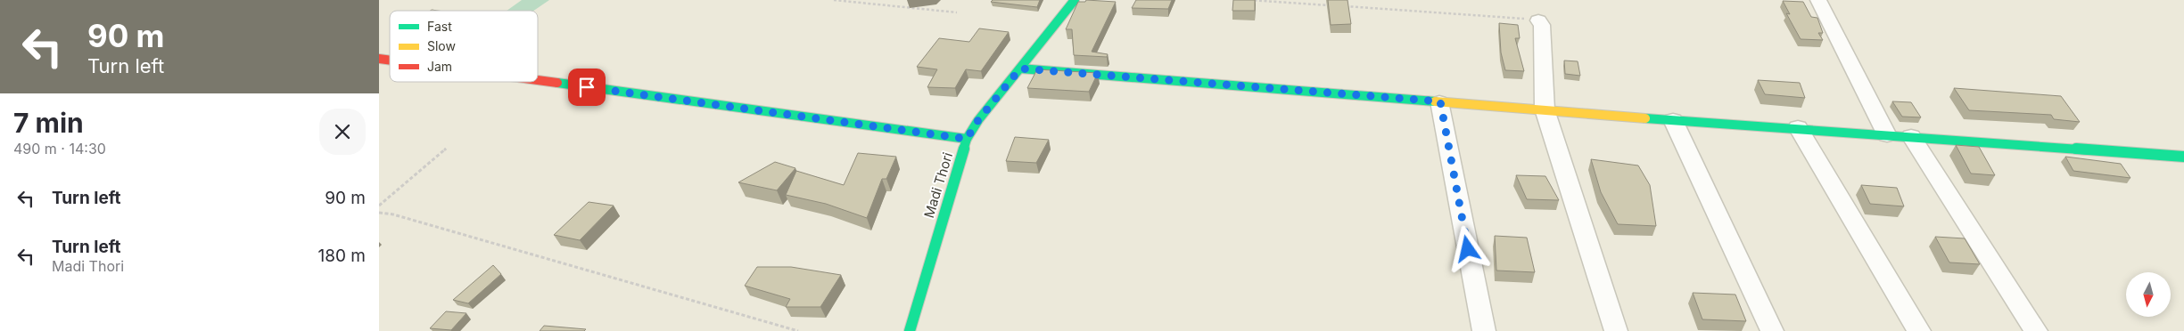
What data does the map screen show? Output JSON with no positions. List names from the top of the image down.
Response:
{
  "streets": {
    "street": ["Madi Thori"]
  },
  "legend": ["Fast", "Slow", "Jam"],
  "north": "bottom",
  "page": {
    "turn": ["90 m", "Turn left"],
    "heading": ["7 min", "490 m · 14:30"],
    "list": [
      {
        "name": "Turn left",
        "value": "90 m"
      },
      {
        "name": "Turn left",
        "note": "Madi Thori",
        "value": "180 m"
      }
    ]
  }
}
